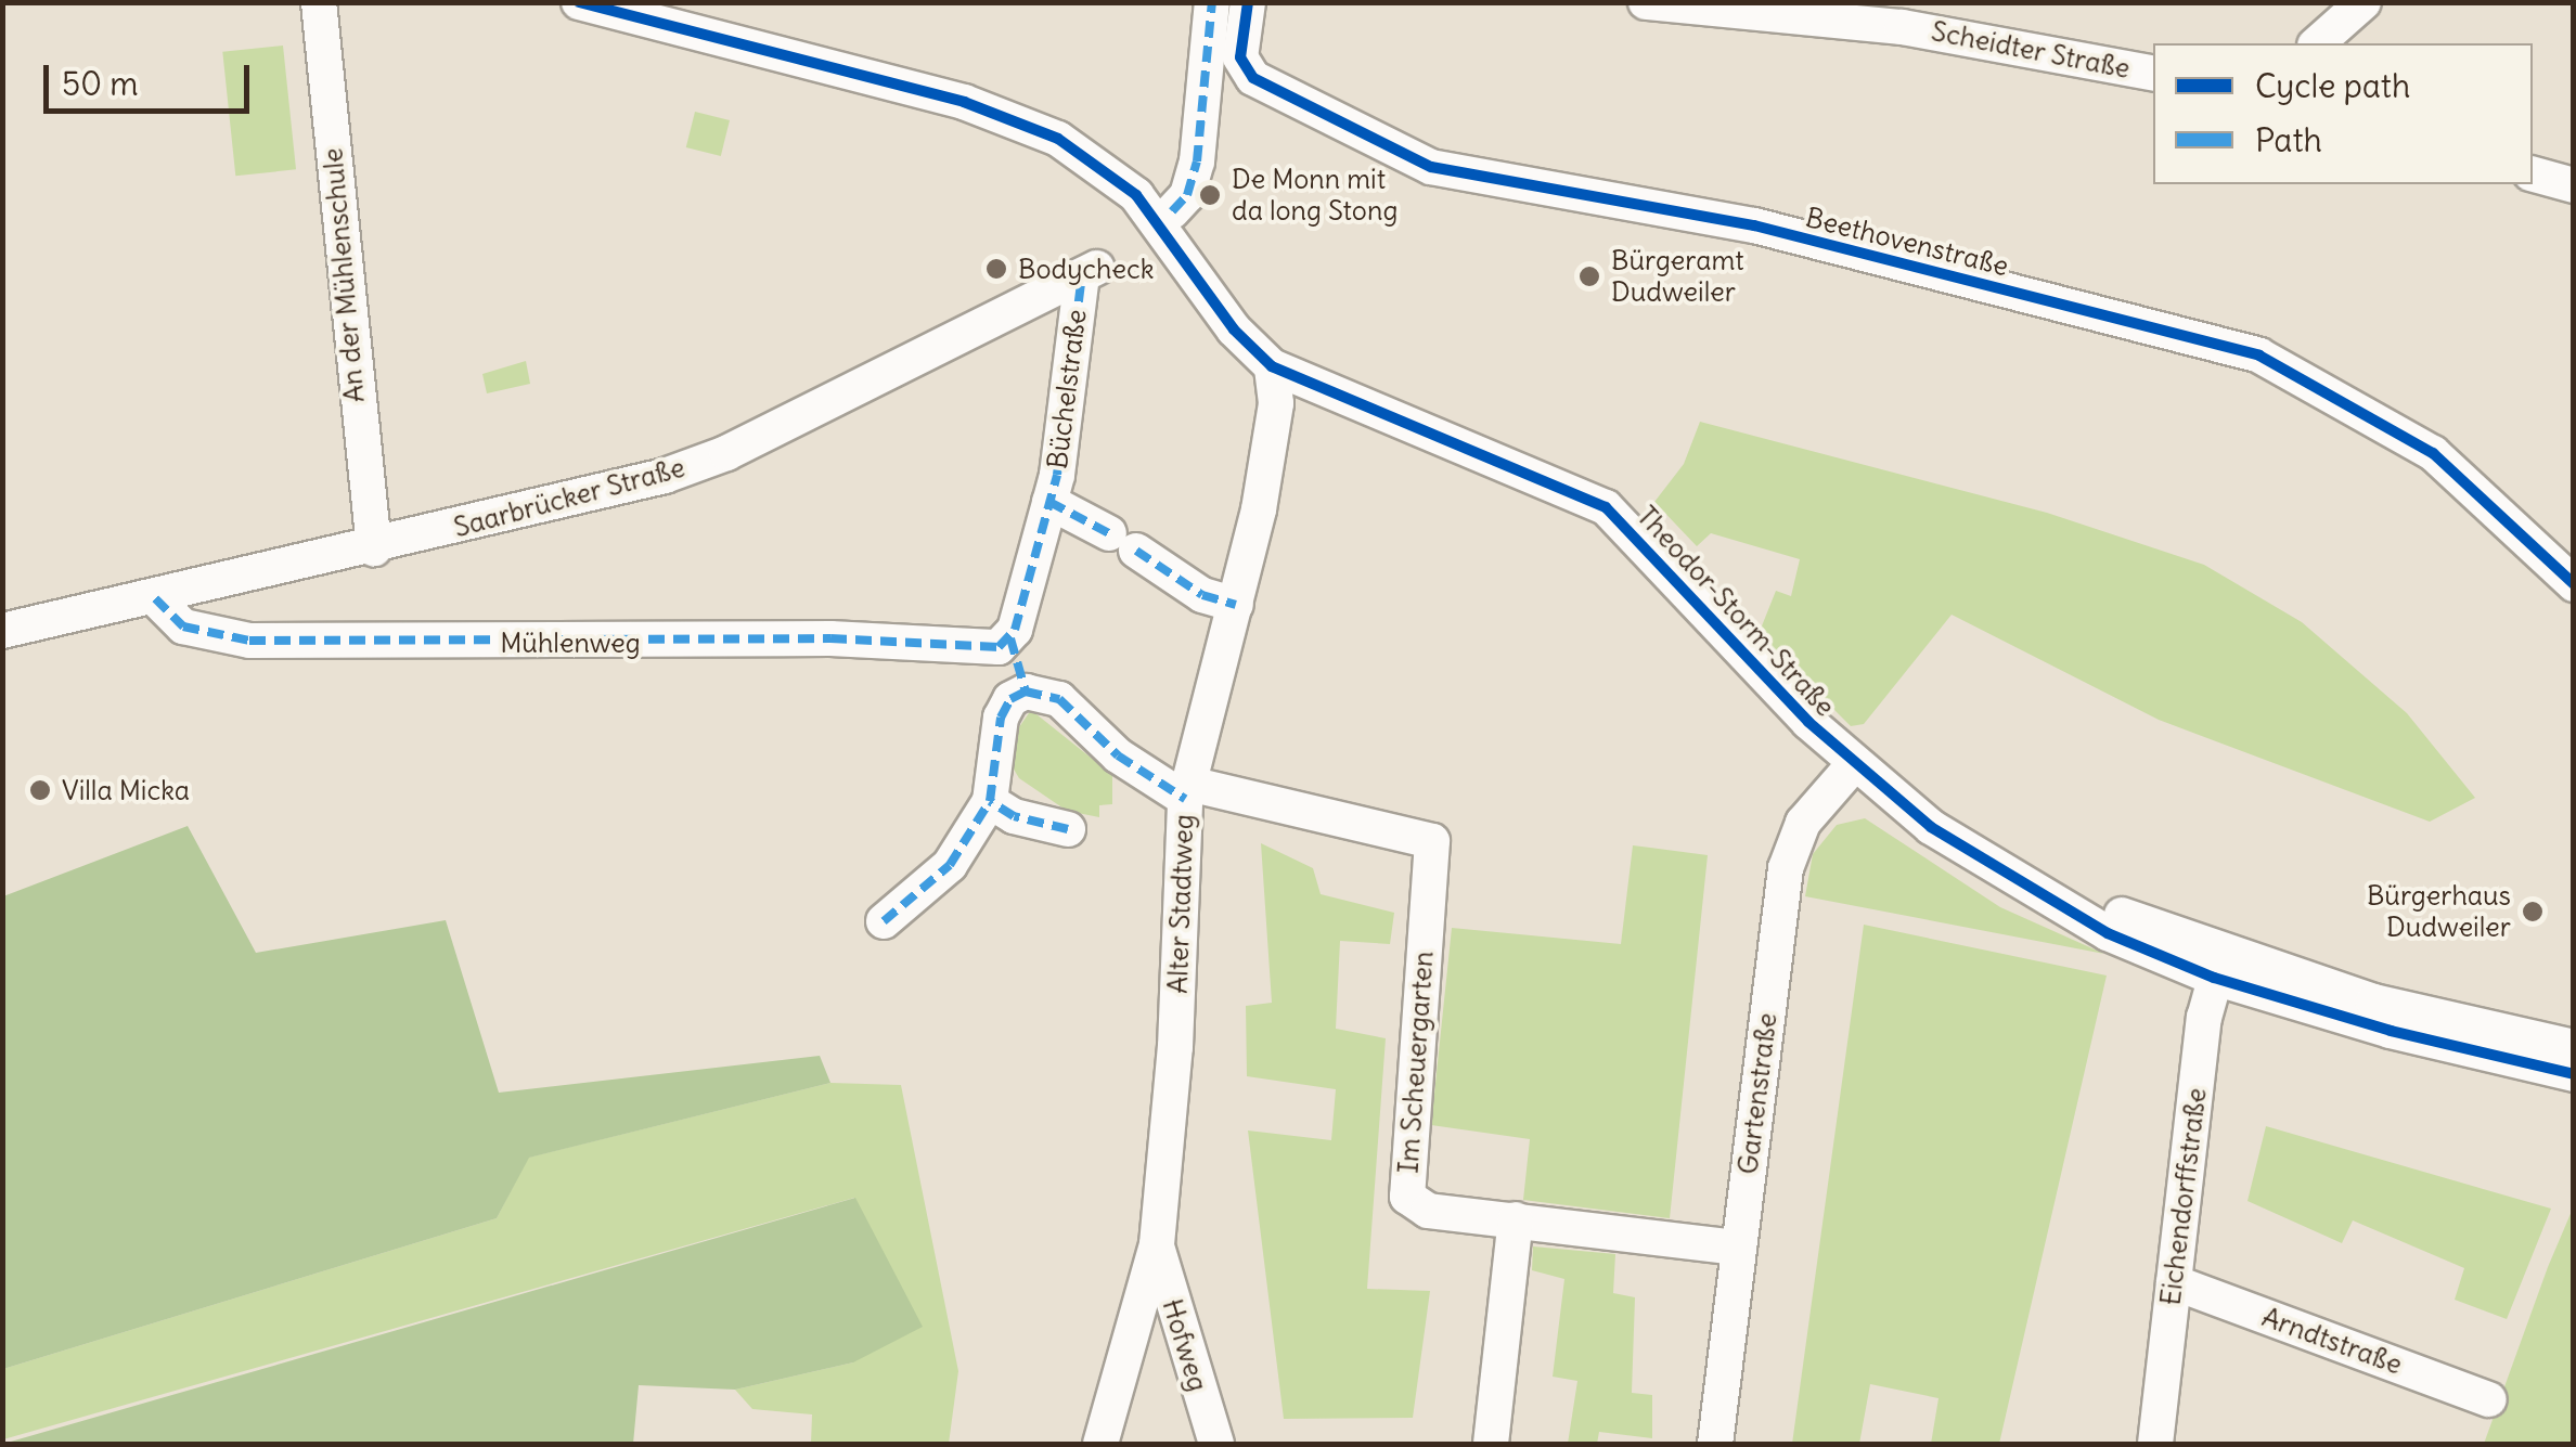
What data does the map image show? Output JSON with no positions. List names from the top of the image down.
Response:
{
  "streets": {
    "street": [
      "Scheidter Straße",
      "Beethovenstraße",
      "An der Mühlenschule",
      "Büchelstraße",
      "Saarbrücker Straße",
      "Theodor-Storm-Straße",
      "Mühlenweg",
      "Alter Stadtweg",
      "Im Scheuergarten",
      "Gartenstraße",
      "Eichendorffstraße",
      "Arndtstraße",
      "Hofweg"
    ]
  },
  "crossings": [
    ["An der Mühlenschule", "Saarbrücker Straße"],
    ["Büchelstraße", "Saarbrücker Straße"],
    ["Büchelstraße", "Mühlenweg"],
    ["Büchelstraße", "Alter Stadtweg"],
    ["Saarbrücker Straße", "Mühlenweg"],
    ["Theodor-Storm-Straße", "Alter Stadtweg"],
    ["Theodor-Storm-Straße", "Gartenstraße"],
    ["Theodor-Storm-Straße", "Eichendorffstraße"],
    ["Alter Stadtweg", "Im Scheuergarten"],
    ["Alter Stadtweg", "Hofweg"],
    ["Im Scheuergarten", "Gartenstraße"],
    ["Eichendorffstraße", "Arndtstraße"]
  ],
  "places": [
    "De Monn mit da long Stong",
    "Bodycheck",
    "Bürgeramt Dudweiler",
    "Villa Micka",
    "Bürgerhaus Dudweiler"
  ],
  "legend": ["Cycle path", "Path"],
  "scale_bar": "50 m"
}
